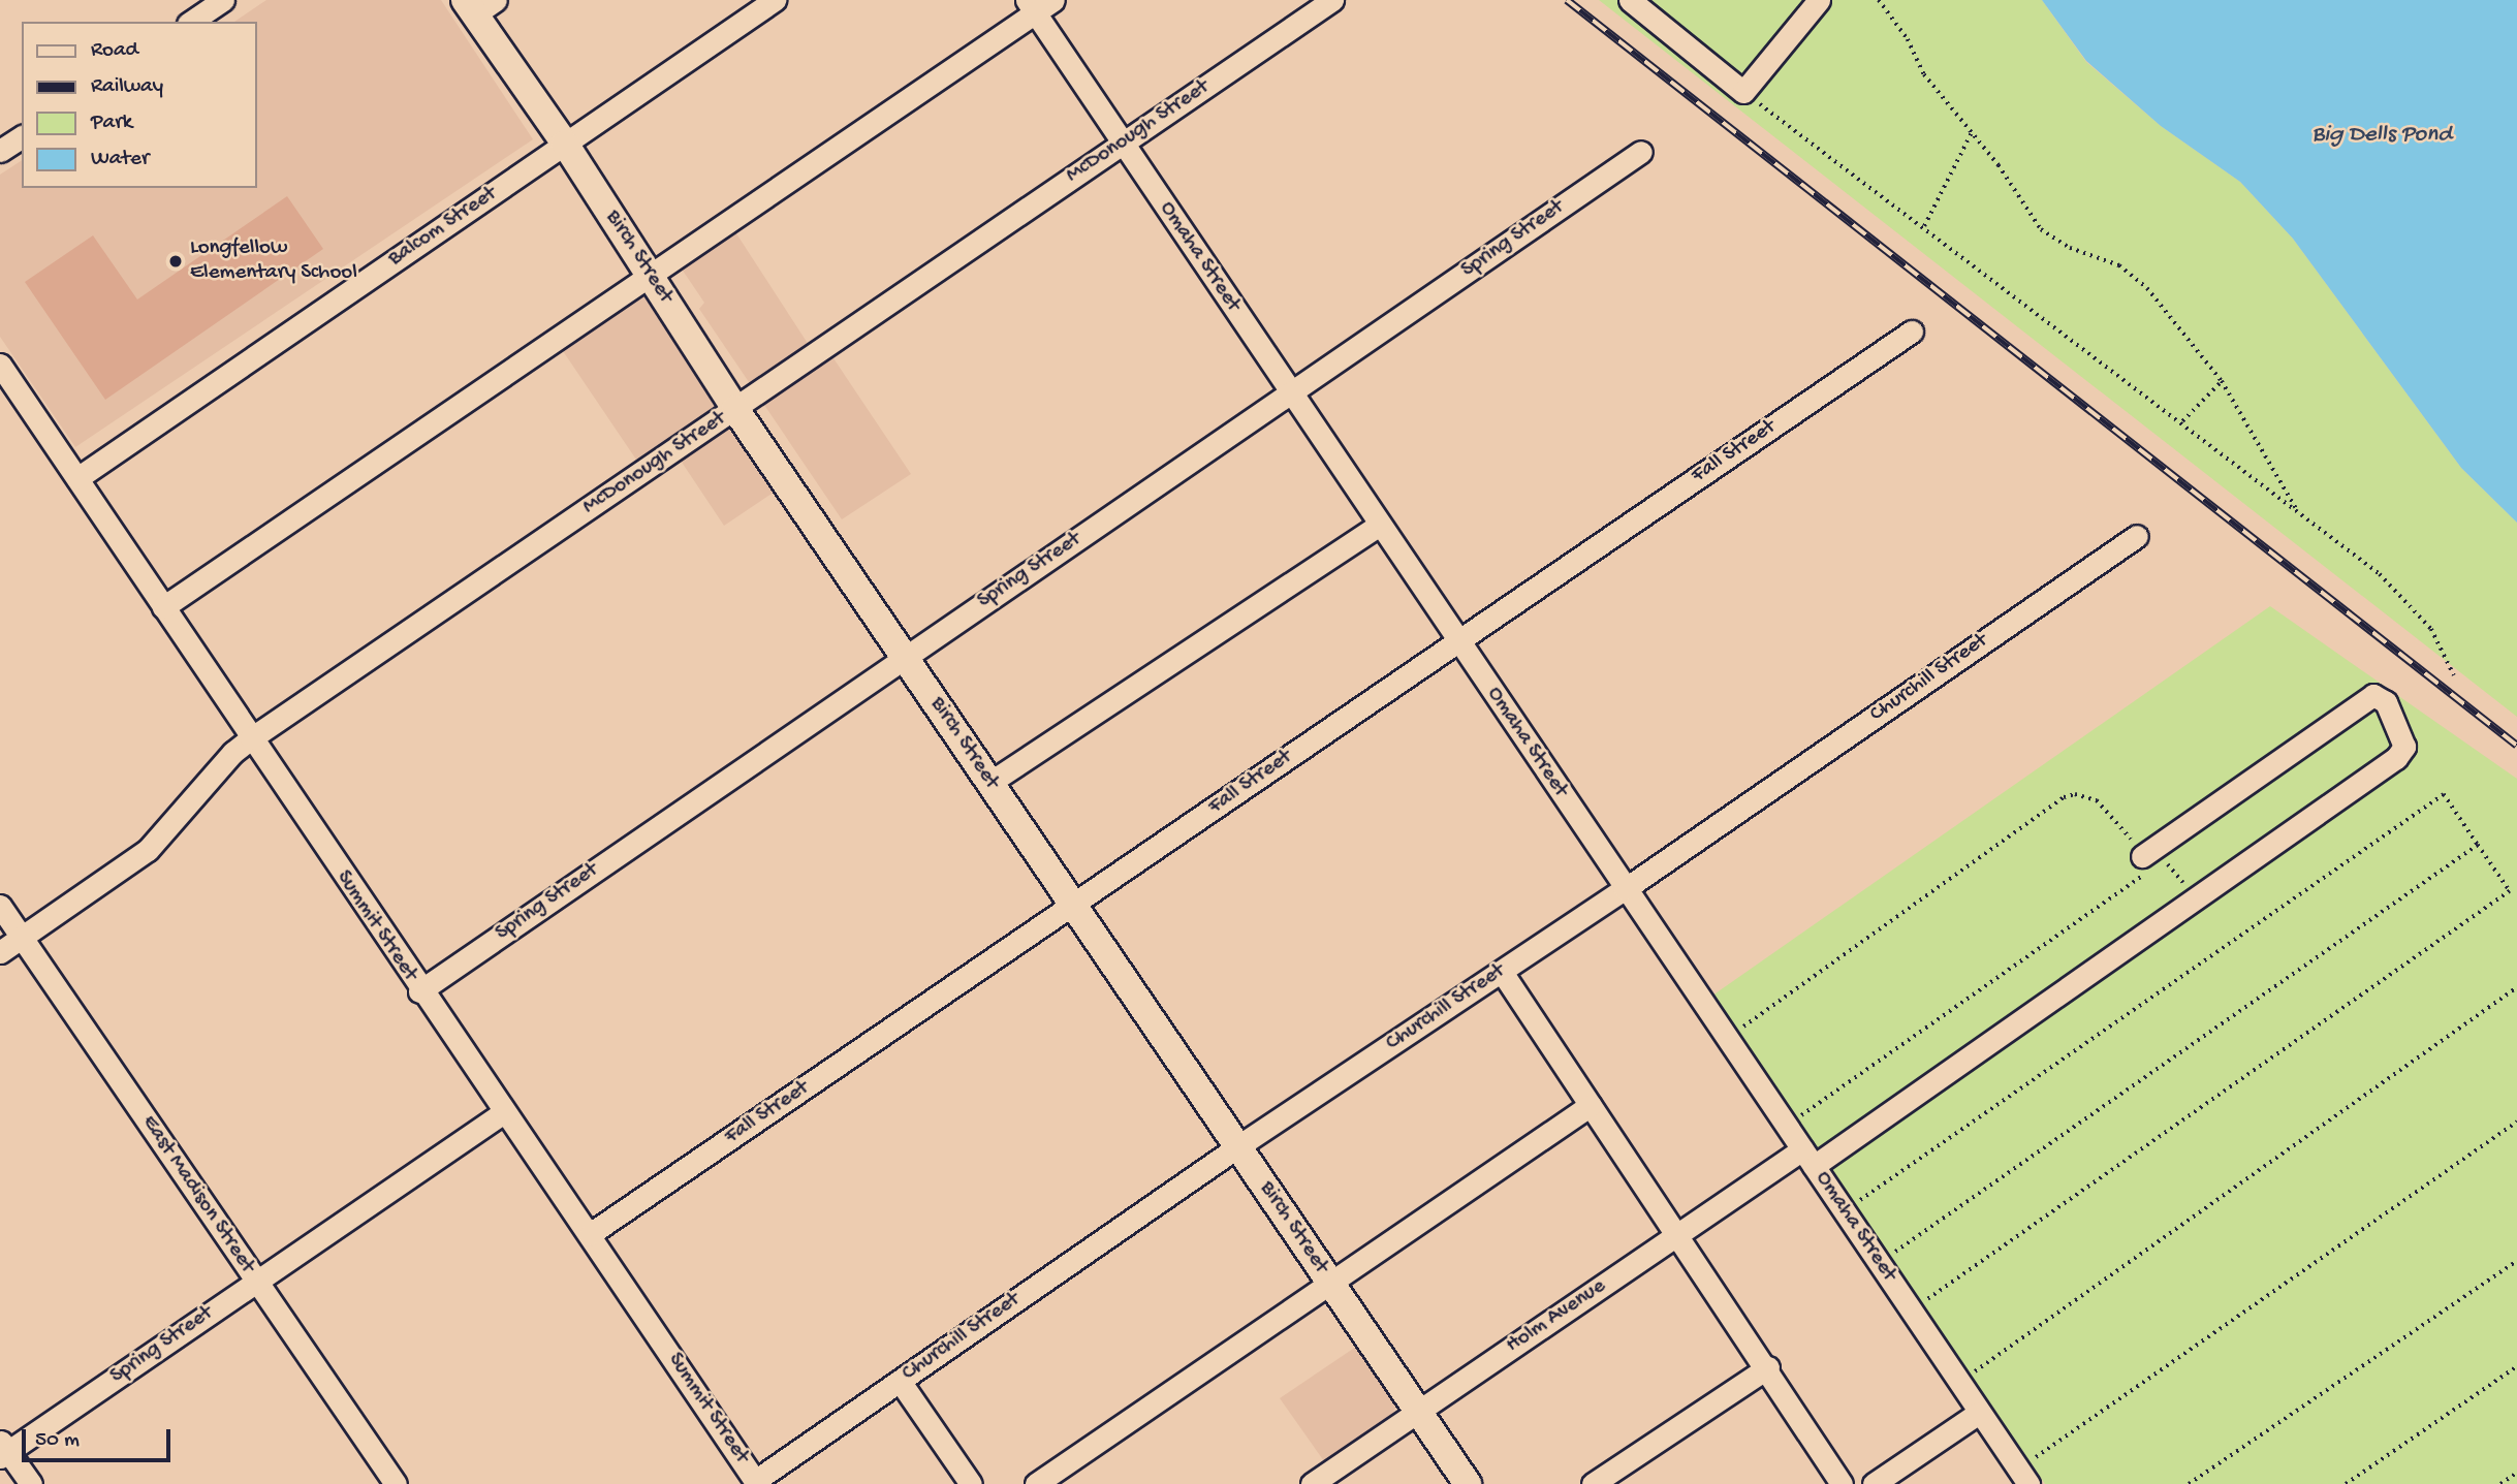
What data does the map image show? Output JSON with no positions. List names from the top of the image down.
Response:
{
  "streets": {
    "main road": ["Birch Street"],
    "street": [
      "McDonough Street",
      "Balcom Street",
      "Spring Street",
      "Omaha Street",
      "Fall Street",
      "Churchill Street",
      "Summit Street",
      "East Madison Street",
      "Holm Avenue"
    ]
  },
  "crossings": [
    ["McDonough Street", "Birch Street"],
    ["McDonough Street", "Omaha Street"],
    ["McDonough Street", "Summit Street"],
    ["McDonough Street", "East Madison Street"],
    ["Balcom Street", "Birch Street"],
    ["Balcom Street", "Summit Street"],
    ["Spring Street", "Birch Street"],
    ["Spring Street", "Omaha Street"],
    ["Spring Street", "Summit Street"],
    ["Spring Street", "East Madison Street"],
    ["Birch Street", "Fall Street"],
    ["Birch Street", "Churchill Street"],
    ["Birch Street", "Holm Avenue"],
    ["Omaha Street", "Fall Street"],
    ["Omaha Street", "Churchill Street"],
    ["Omaha Street", "Holm Avenue"],
    ["Fall Street", "Summit Street"],
    ["Churchill Street", "Summit Street"]
  ],
  "water": ["Big Dells Pond"],
  "places": ["Longfellow Elementary School"],
  "legend": [
    "Road",
    "Railway",
    "Park",
    "Water"
  ],
  "scale_bar": "50 m"
}
